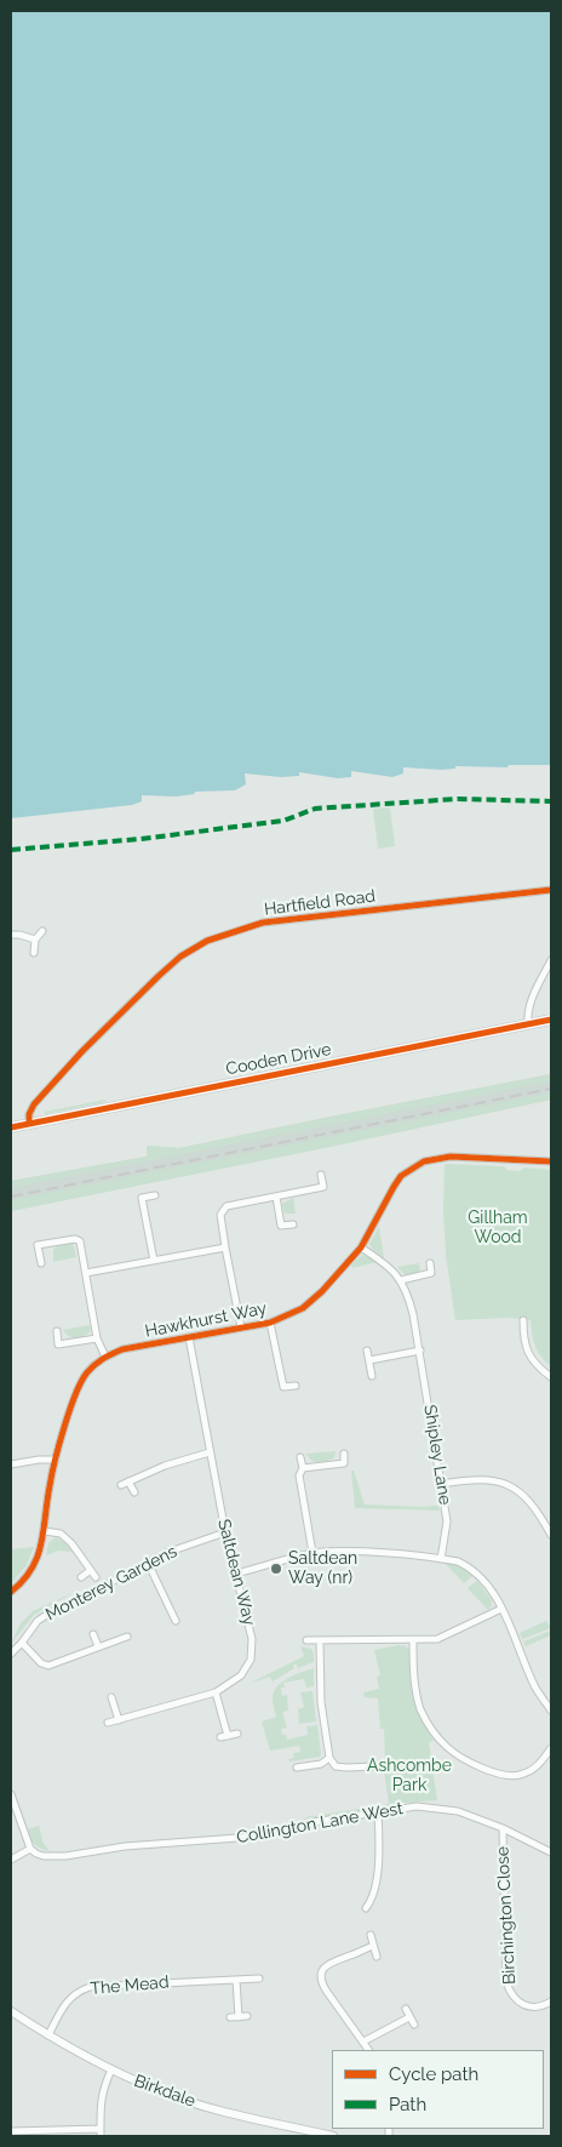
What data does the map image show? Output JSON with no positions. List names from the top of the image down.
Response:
{
  "streets": {
    "main road": ["Cooden Drive"],
    "street": [
      "Hartfield Road",
      "Hawkhurst Way",
      "Shipley Lane",
      "Saltdean Way",
      "Monterey Gardens",
      "Collington Lane West",
      "Birchington Close",
      "The Mead",
      "Birkdale"
    ]
  },
  "crossings": [
    ["Hartfield Road", "Cooden Drive"],
    ["Hawkhurst Way", "Shipley Lane"],
    ["Hawkhurst Way", "Saltdean Way"],
    ["Saltdean Way", "Monterey Gardens"],
    ["Collington Lane West", "Birchington Close"],
    ["The Mead", "Birkdale"]
  ],
  "parks": ["Gillham Wood", "Ashcombe Park"],
  "places": ["Saltdean Way (nr)"],
  "legend": ["Cycle path", "Path"]
}
